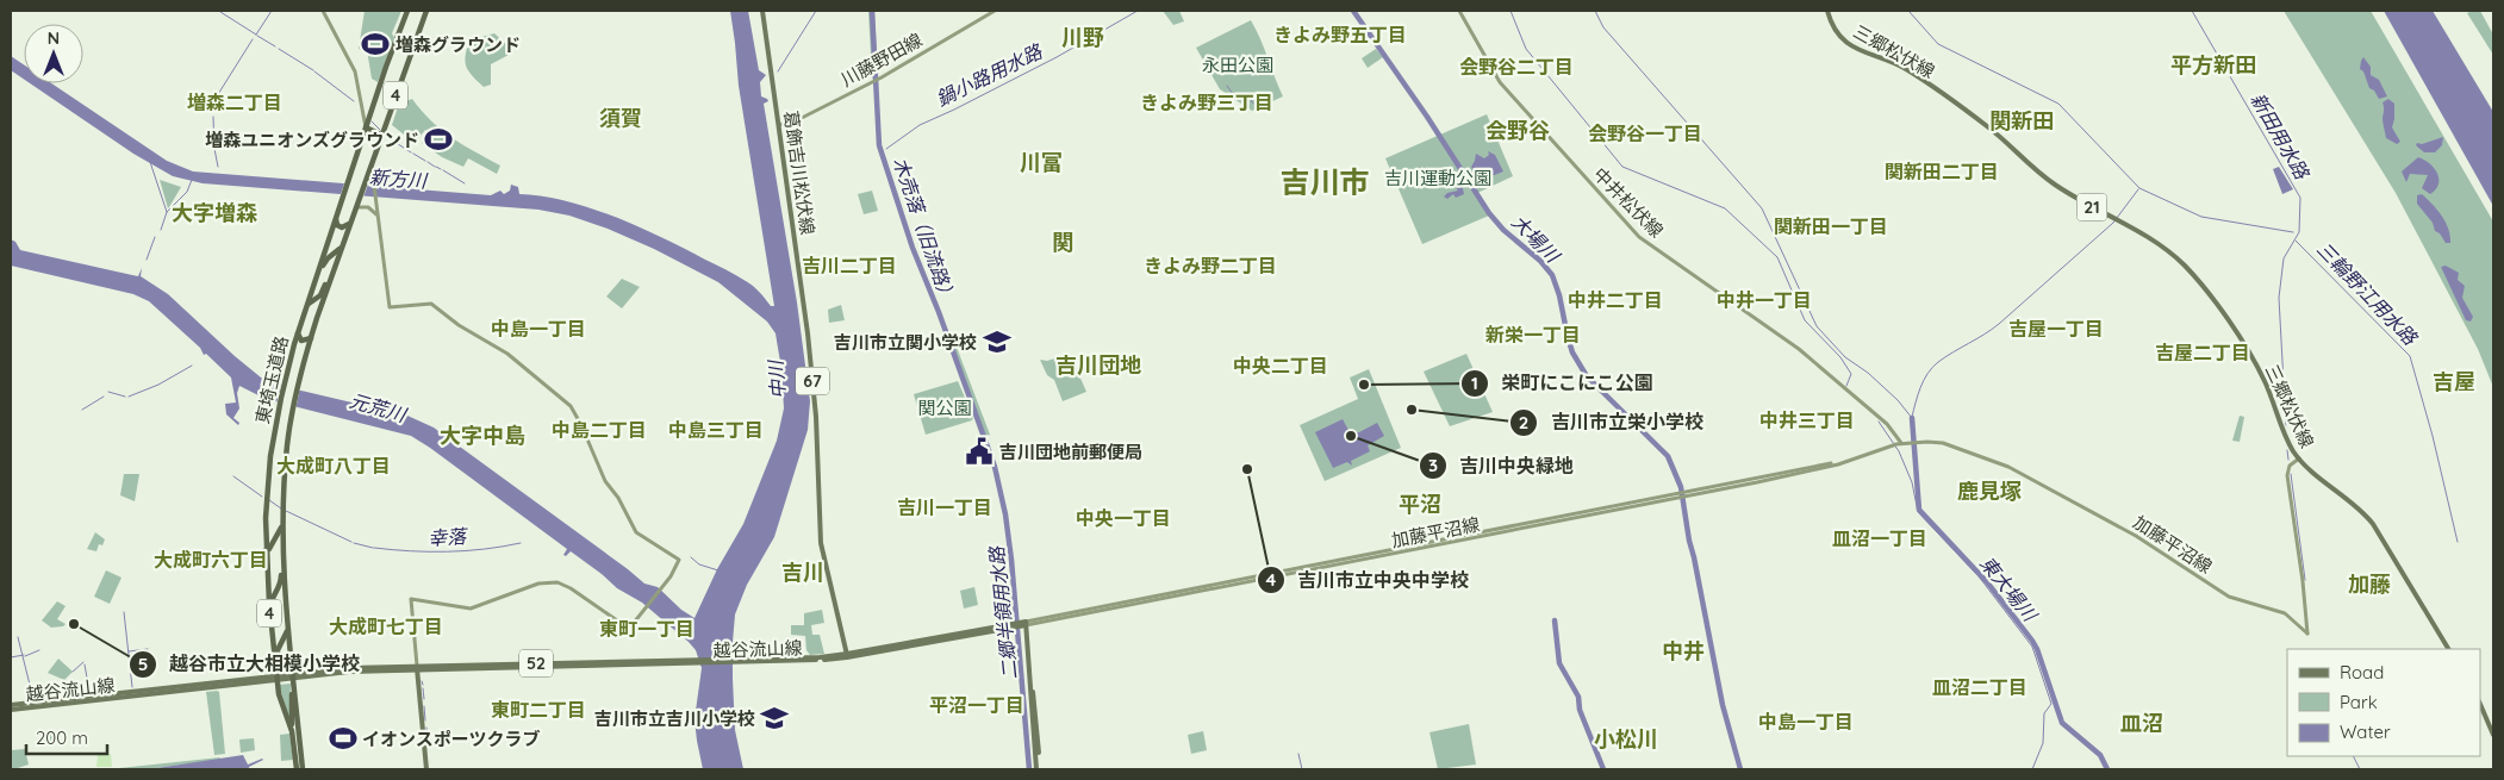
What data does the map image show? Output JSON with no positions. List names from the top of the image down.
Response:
{
  "streets": {
    "highway": ["4", "東埼玉道路"],
    "main road": [
      "三郷松伏線",
      "川藤野田線",
      "葛飾吉川松伏線",
      "中井松伏線",
      "21",
      "67",
      "加藤平沼線",
      "越谷流山線",
      "52"
    ]
  },
  "crossings": [
    ["三郷松伏線", "加藤平沼線"],
    ["川藤野田線", "葛飾吉川松伏線"],
    ["4", "東埼玉道路"],
    ["4", "越谷流山線"],
    ["葛飾吉川松伏線", "越谷流山線"],
    ["中井松伏線", "加藤平沼線"],
    ["東埼玉道路", "越谷流山線"],
    ["加藤平沼線", "越谷流山線"]
  ],
  "districts": [
    "きよみ野五丁目",
    "川野",
    "平方新田",
    "会野谷二丁目",
    "増森二丁目",
    "きよみ野三丁目",
    "須賀",
    "関新田",
    "会野谷",
    "会野谷一丁目",
    "川富",
    "関新田二丁目",
    "吉川市",
    "大字増森",
    "関新田一丁目",
    "関",
    "吉川二丁目",
    "きよみ野二丁目",
    "中井二丁目",
    "中井一丁目",
    "中島一丁目",
    "吉屋一丁目",
    "新栄一丁目",
    "吉屋二丁目",
    "吉川団地",
    "中央二丁目",
    "吉屋",
    "中井三丁目",
    "中島二丁目",
    "中島三丁目",
    "大字中島",
    "大成町八丁目",
    "鹿見塚",
    "平沼",
    "吉川一丁目",
    "中央一丁目",
    "皿沼一丁目",
    "大成町六丁目",
    "吉川",
    "加藤",
    "大成町七丁目",
    "東町一丁目",
    "中井",
    "皿沼二丁目",
    "平沼一丁目",
    "東町二丁目",
    "中島一丁目",
    "皿沼",
    "小松川"
  ],
  "water": [
    "鍋小路用水路",
    "新田用水路",
    "新方川",
    "木売落（旧流路）",
    "大場川",
    "三輪野江用水路",
    "中川",
    "元荒川",
    "幸落",
    "東大場川",
    "二郷半領用水路"
  ],
  "parks": ["永田公園", "吉川運動公園", "関公園"],
  "places": {
    "sports": ["増森グラウンド", "増森ユニオンズグラウンド", "イオンスポーツクラブ"],
    "school or university": ["吉川市立関小学校", "吉川市立吉川小学校"],
    "other": [
      "栄町にこにこ公園",
      "吉川市立栄小学校",
      "吉川中央緑地",
      "吉川市立中央中学校",
      "越谷市立大相模小学校"
    ],
    "public building": ["吉川団地前郵便局"]
  },
  "legend": ["Road", "Park", "Water"],
  "scale_bar": "200 m",
  "north": "top"
}
